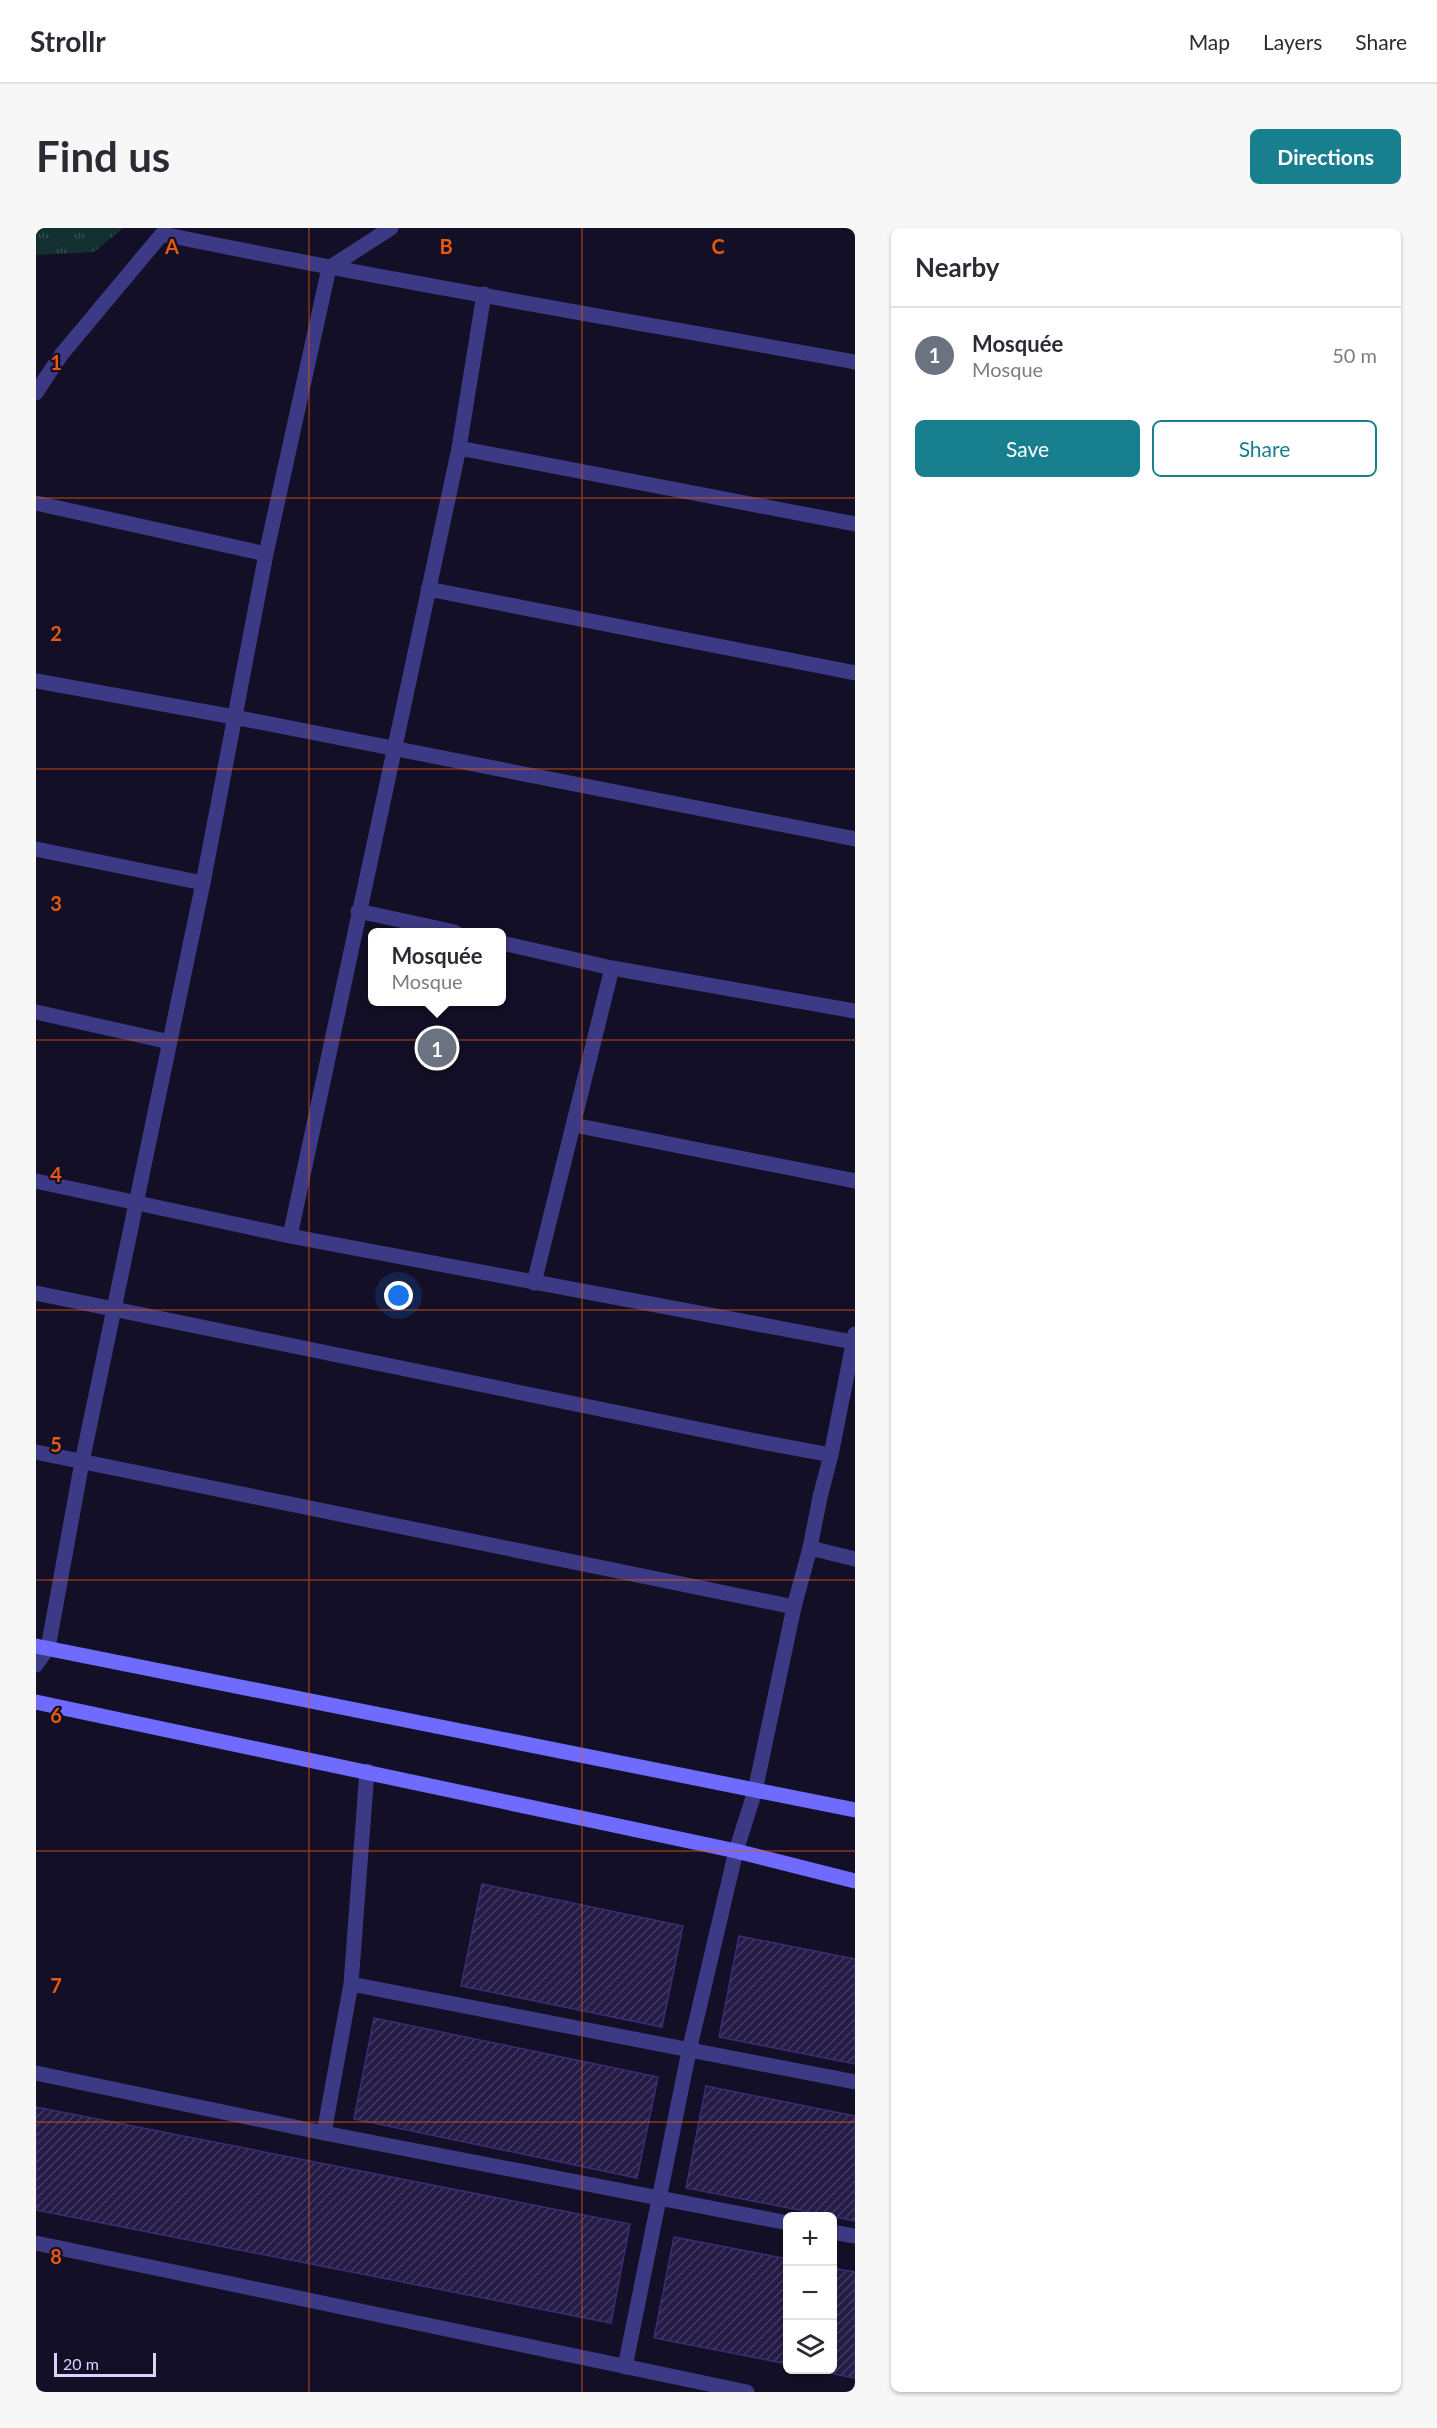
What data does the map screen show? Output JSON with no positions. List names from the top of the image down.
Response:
{
  "scale_bar": "20 m",
  "page": {
    "header": "Strollr",
    "nav": ["Map", "Layers", "Share"],
    "buttons": [
      "Directions",
      ["Save", "Share"]
    ],
    "title": "Find us",
    "heading": "Nearby",
    "list": [
      {
        "mark": "1",
        "name": "Mosquée",
        "note": "Mosque",
        "value": "50 m"
      }
    ],
    "popup": ["Mosquée", "Mosque"],
    "pins": "1",
    "map_buttons": ["+", "−"],
    "scale": "20 m"
  },
  "grid": {
    "columns": ["A", "B", "C"],
    "rows": [
      "1",
      "2",
      "3",
      "4",
      "5",
      "6",
      "7",
      "8"
    ]
  }
}
